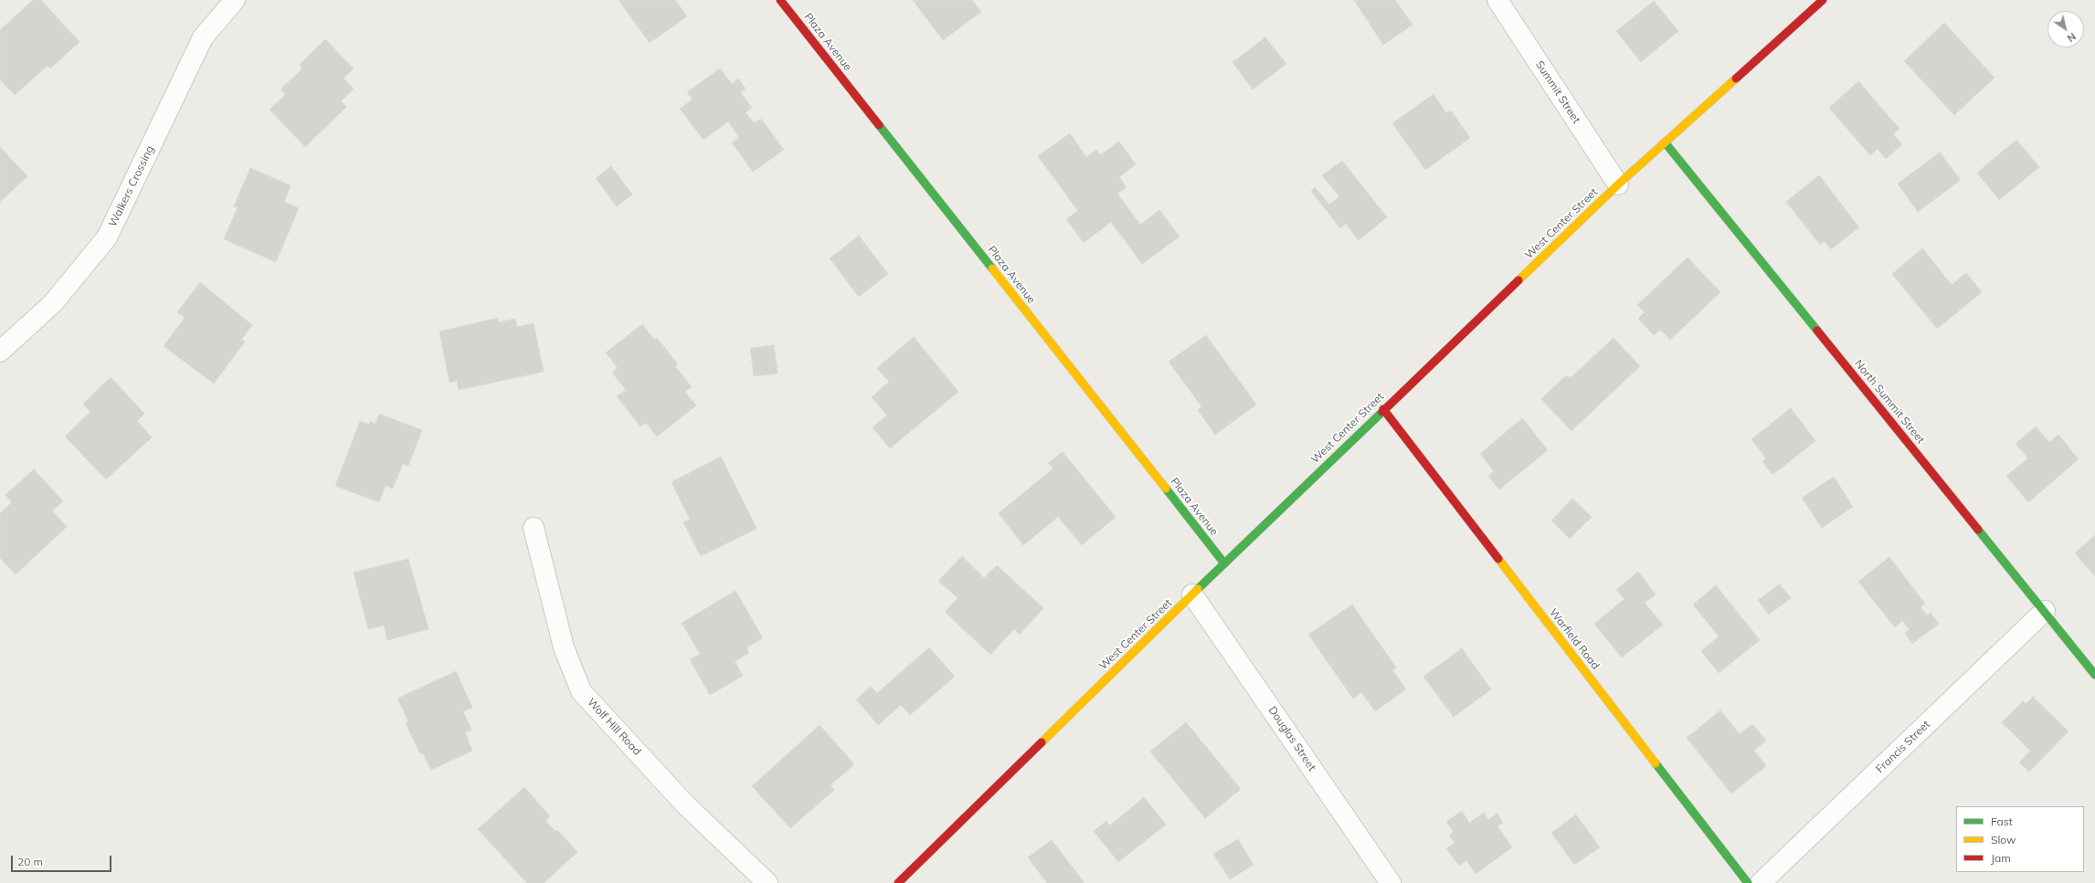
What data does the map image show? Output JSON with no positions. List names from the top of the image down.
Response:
{
  "streets": {
    "street": [
      "Plaza Avenue",
      "Summit Street",
      "Walkers Crossing",
      "West Center Street",
      "North Summit Street",
      "Warfield Road",
      "Wolf Hill Road",
      "Douglas Street",
      "Francis Street"
    ]
  },
  "crossings": [
    ["Plaza Avenue", "West Center Street"],
    ["Summit Street", "West Center Street"],
    ["West Center Street", "North Summit Street"],
    ["West Center Street", "Warfield Road"],
    ["West Center Street", "Douglas Street"],
    ["North Summit Street", "Francis Street"]
  ],
  "legend": ["Fast", "Slow", "Jam"],
  "scale_bar": "20 m",
  "north": "bottom right"
}
